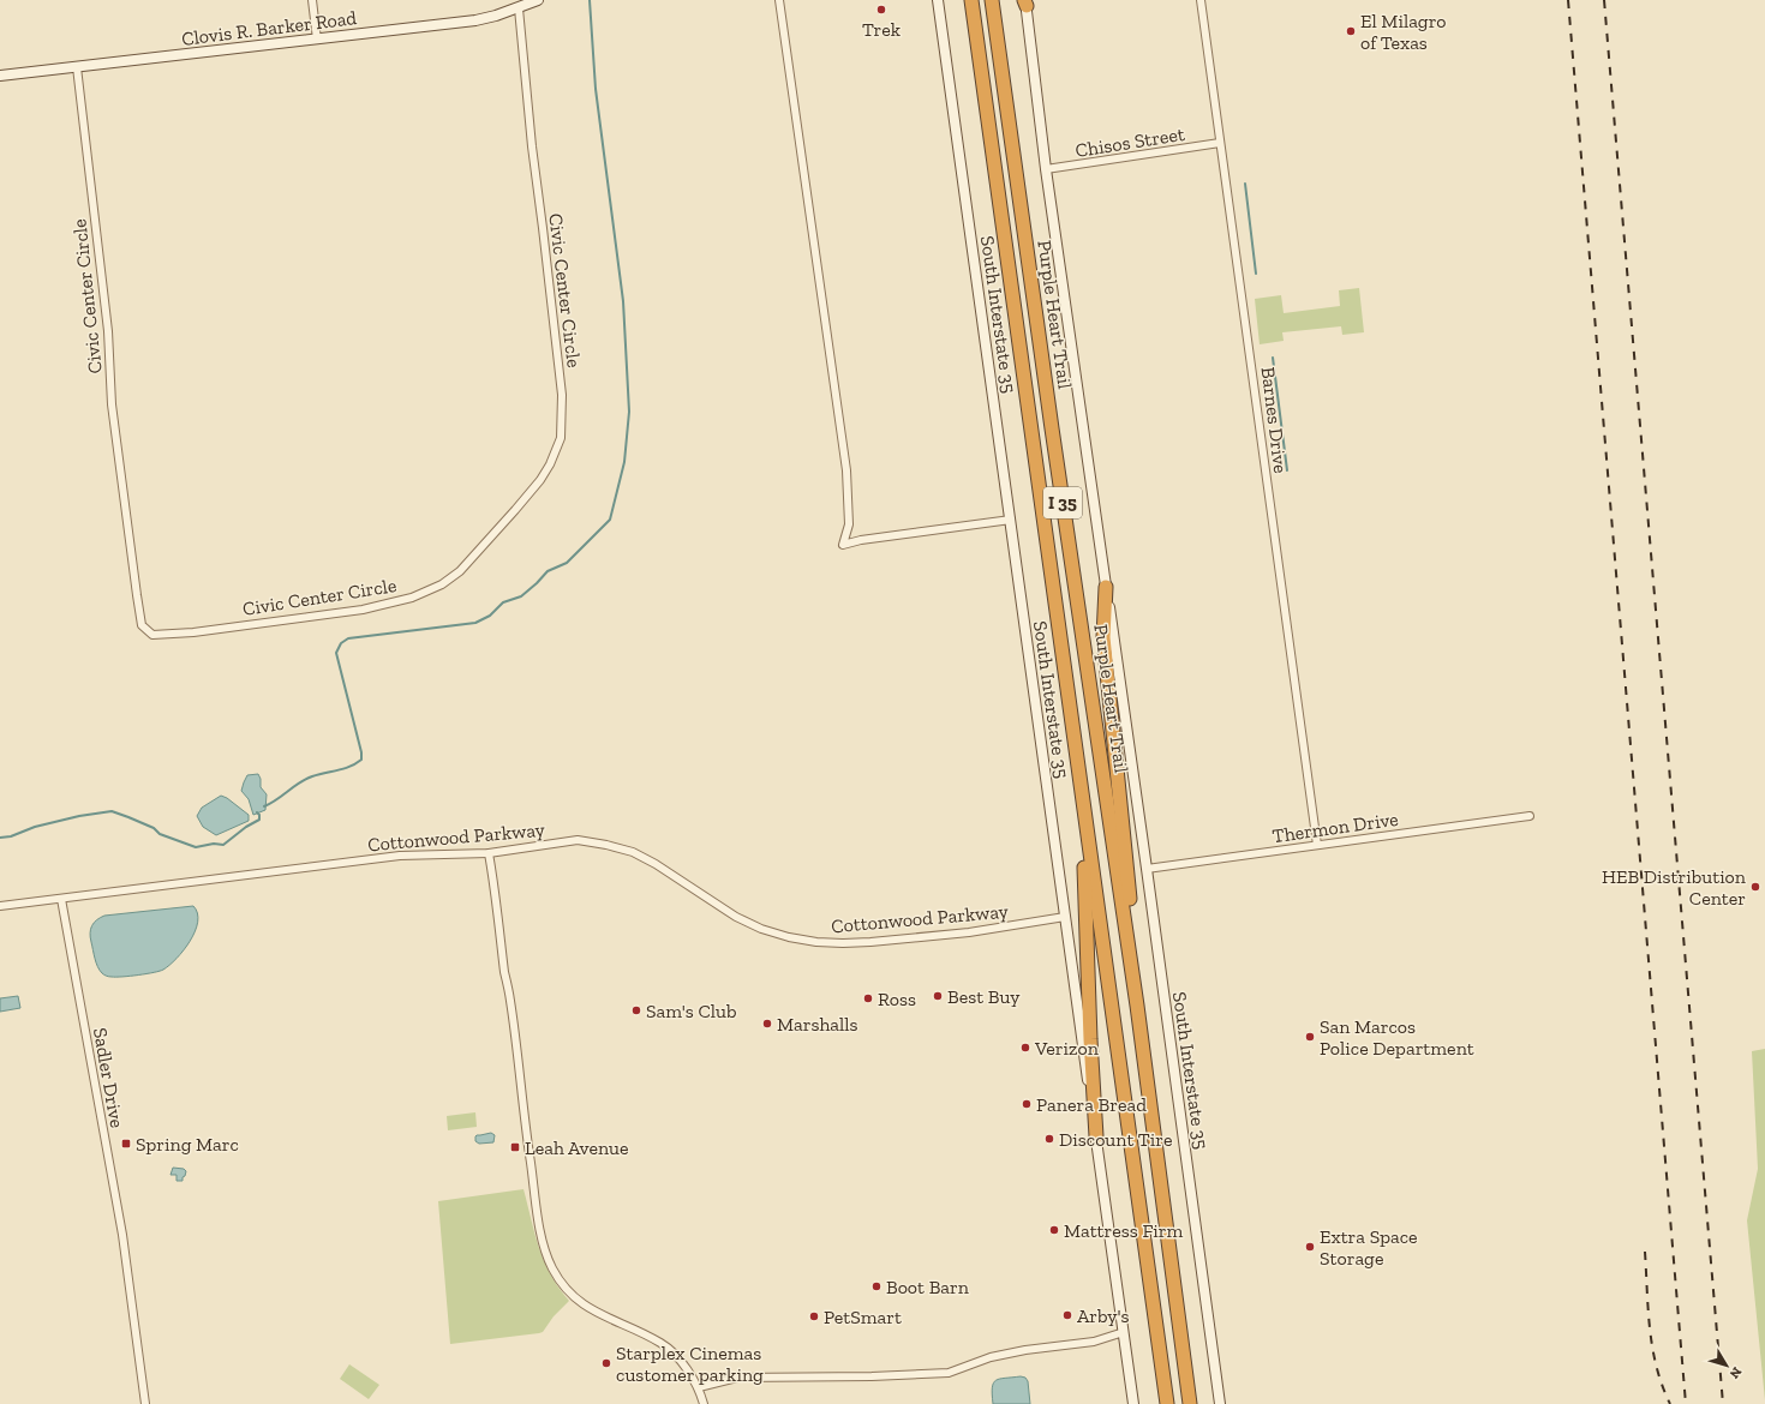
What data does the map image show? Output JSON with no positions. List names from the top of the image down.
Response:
{
  "streets": {
    "highway": ["Purple Heart Trail", "I 35"],
    "main road": ["Clovis R. Barker Road", "South Interstate 35"],
    "street": [
      "Chisos Street",
      "Civic Center Circle",
      "Barnes Drive",
      "Thermon Drive",
      "Cottonwood Parkway",
      "Sadler Drive"
    ]
  },
  "crossings": [
    ["Clovis R. Barker Road", "Civic Center Circle"],
    ["Chisos Street", "South Interstate 35"],
    ["Chisos Street", "Barnes Drive"],
    ["South Interstate 35", "Thermon Drive"],
    ["South Interstate 35", "Cottonwood Parkway"],
    ["Barnes Drive", "Thermon Drive"],
    ["Cottonwood Parkway", "Sadler Drive"]
  ],
  "places": {
    "other": [
      "Trek",
      "El Milagro of Texas",
      "HEB Distribution Center",
      "Best Buy",
      "Ross",
      "Sam's Club",
      "Marshalls",
      "San Marcos Police Department",
      "Verizon",
      "Panera Bread",
      "Discount Tire",
      "Mattress Firm",
      "Extra Space Storage",
      "Boot Barn",
      "Arby's",
      "PetSmart",
      "Starplex Cinemas customer parking"
    ],
    "transit": ["Spring Marc", "Leah Avenue"]
  },
  "north": "bottom right"
}
